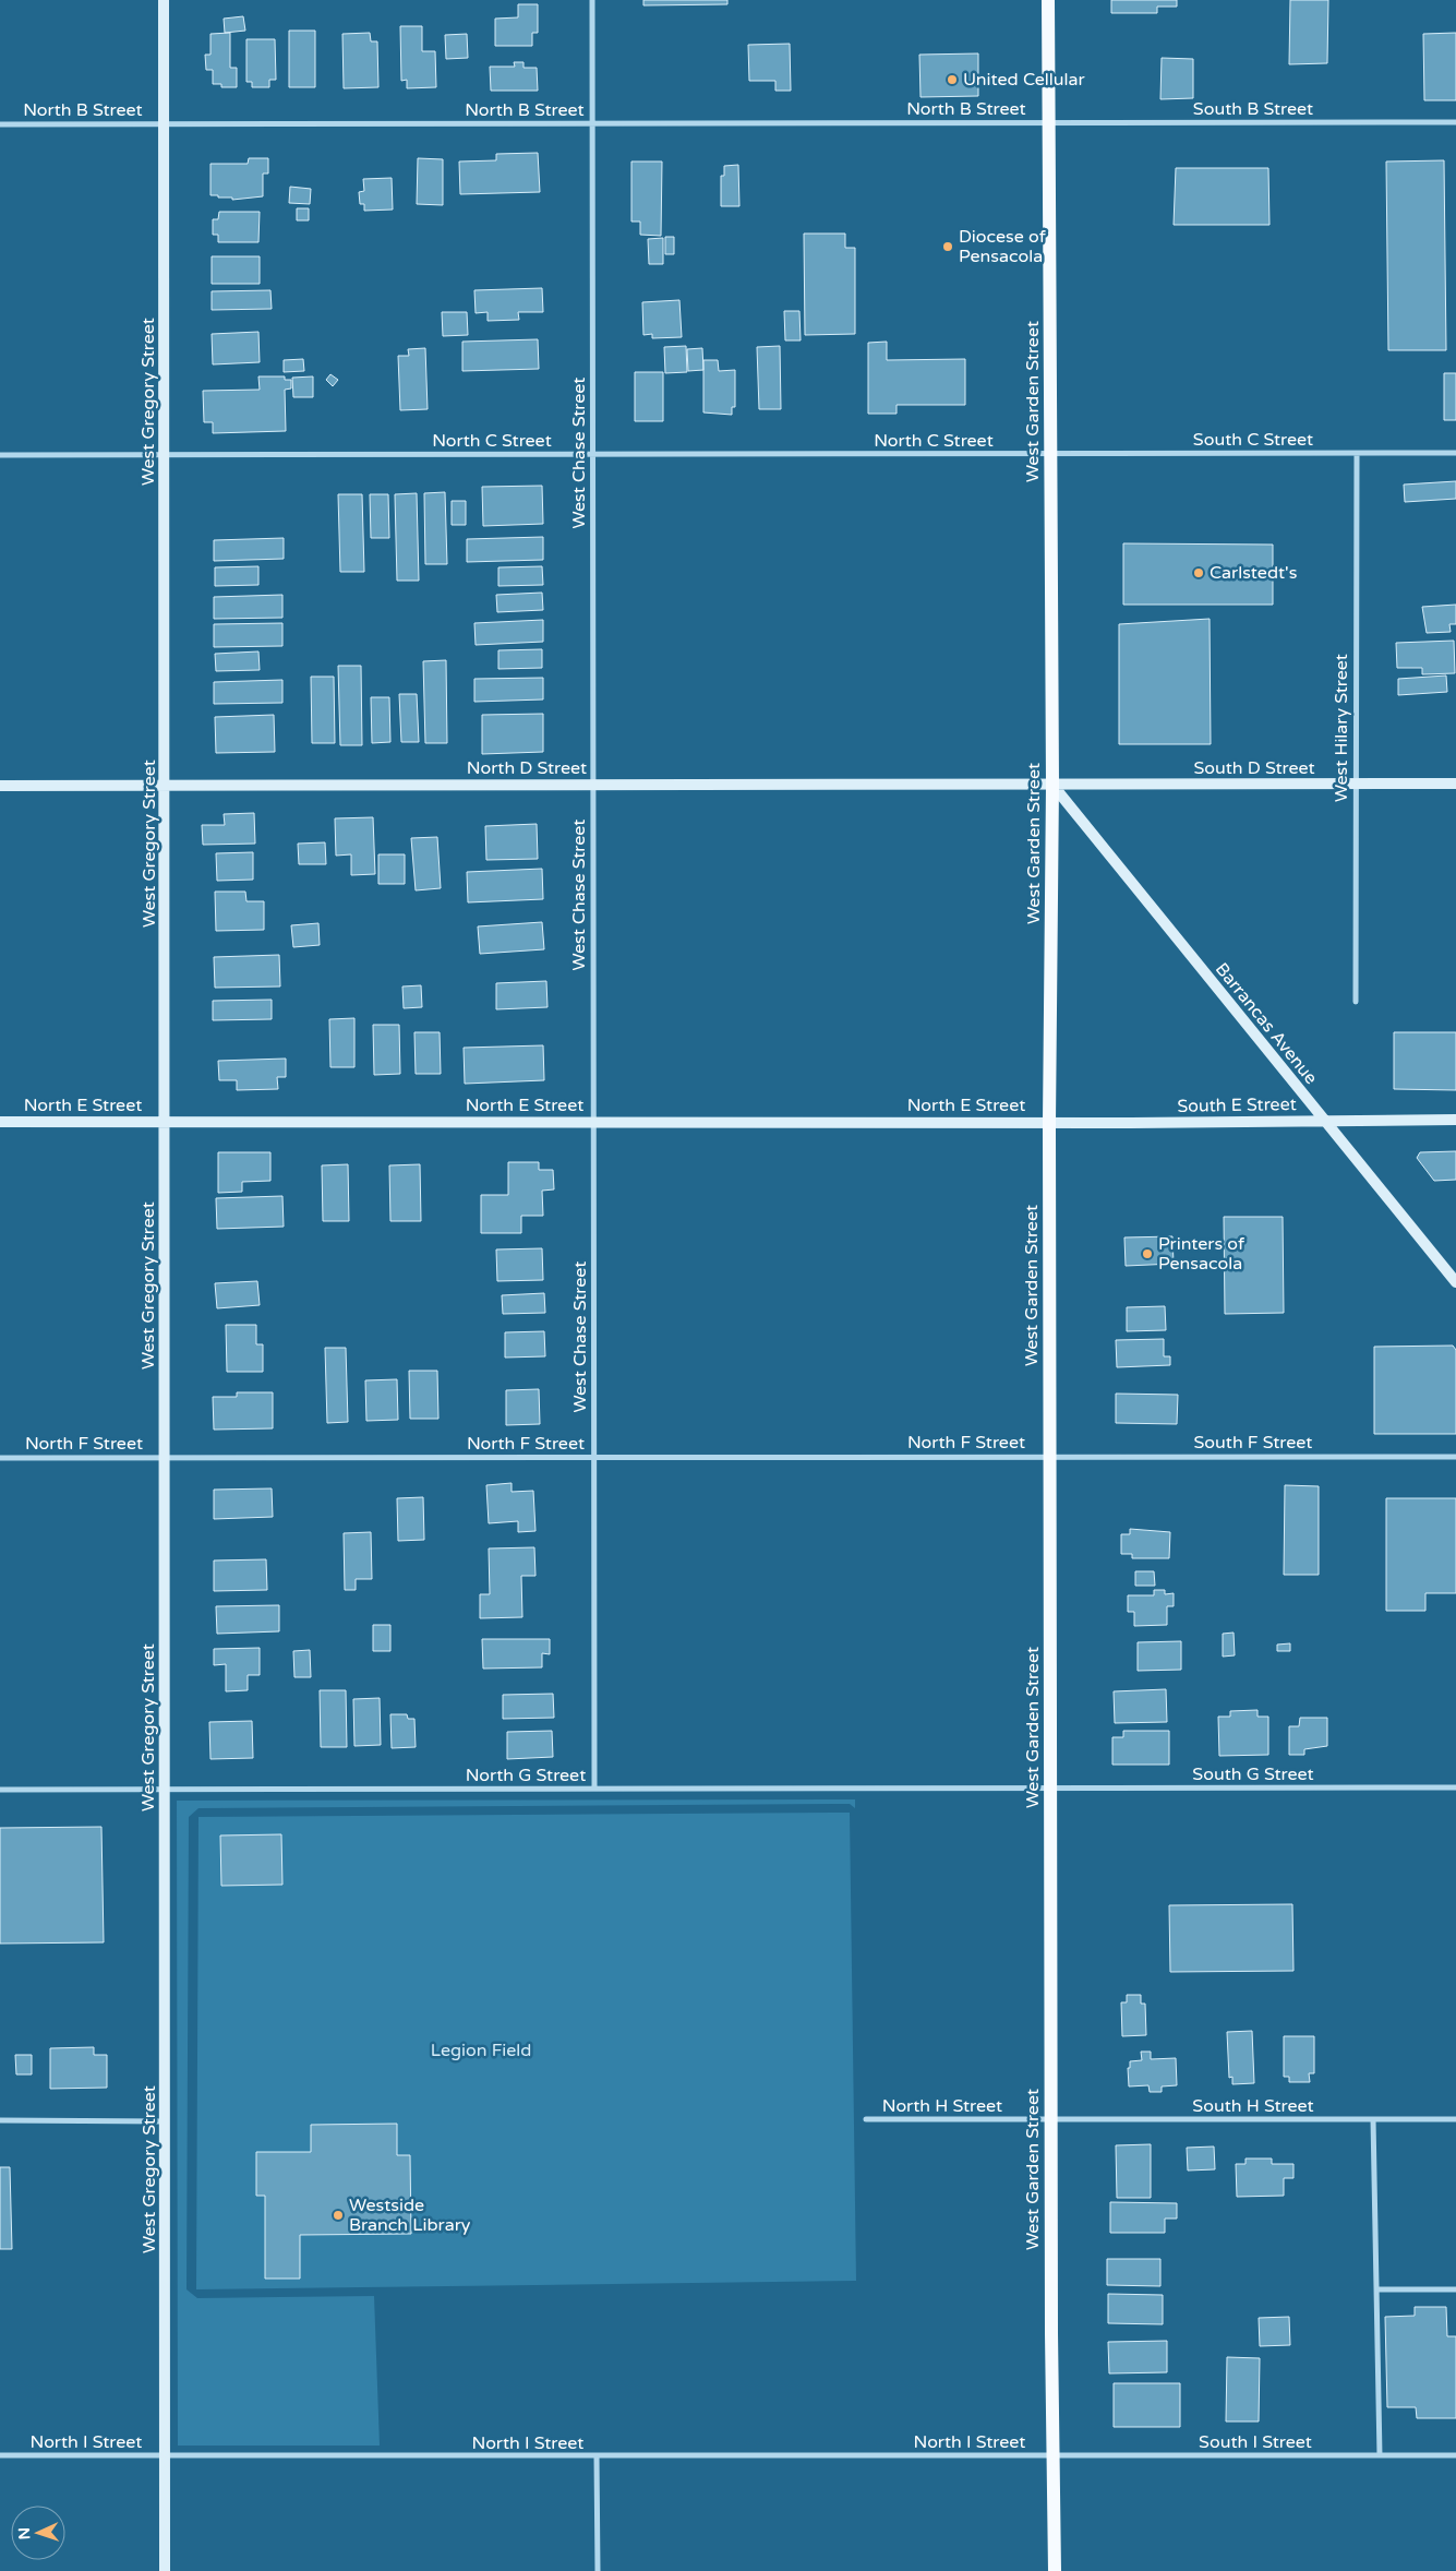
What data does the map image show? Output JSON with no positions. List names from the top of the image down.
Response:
{
  "streets": {
    "main road": ["West Garden Street"],
    "street": [
      "North B Street",
      "South B Street",
      "West Gregory Street",
      "South C Street",
      "North C Street",
      "West Chase Street",
      "West Hilary Street",
      "North D Street",
      "South D Street",
      "Barrancas Avenue",
      "North E Street",
      "South E Street",
      "North F Street",
      "South F Street",
      "South G Street",
      "North G Street",
      "North H Street",
      "South H Street",
      "North I Street",
      "South I Street"
    ]
  },
  "crossings": [
    ["North B Street", "South B Street"],
    ["North B Street", "West Gregory Street"],
    ["North B Street", "West Garden Street"],
    ["North B Street", "West Chase Street"],
    ["South B Street", "West Garden Street"],
    ["West Gregory Street", "North C Street"],
    ["West Gregory Street", "North D Street"],
    ["West Gregory Street", "North E Street"],
    ["West Gregory Street", "North F Street"],
    ["West Gregory Street", "North G Street"],
    ["West Gregory Street", "North I Street"],
    ["West Garden Street", "South C Street"],
    ["West Garden Street", "North C Street"],
    ["West Garden Street", "North D Street"],
    ["West Garden Street", "South D Street"],
    ["West Garden Street", "Barrancas Avenue"],
    ["West Garden Street", "North E Street"],
    ["West Garden Street", "South E Street"],
    ["West Garden Street", "North F Street"],
    ["West Garden Street", "South F Street"],
    ["West Garden Street", "South G Street"],
    ["West Garden Street", "North G Street"],
    ["West Garden Street", "North H Street"],
    ["West Garden Street", "South H Street"],
    ["West Garden Street", "North I Street"],
    ["West Garden Street", "South I Street"],
    ["South C Street", "North C Street"],
    ["South C Street", "West Hilary Street"],
    ["North C Street", "West Chase Street"],
    ["West Chase Street", "North D Street"],
    ["West Chase Street", "North E Street"],
    ["West Chase Street", "North F Street"],
    ["West Chase Street", "North G Street"],
    ["West Hilary Street", "South D Street"],
    ["North D Street", "South D Street"],
    ["North D Street", "Barrancas Avenue"],
    ["South D Street", "Barrancas Avenue"],
    ["Barrancas Avenue", "South E Street"],
    ["North E Street", "South E Street"],
    ["North F Street", "South F Street"],
    ["South G Street", "North G Street"],
    ["North H Street", "South H Street"],
    ["North I Street", "South I Street"]
  ],
  "parks": ["Legion Field"],
  "places": [
    "United Cellular",
    "Diocese of Pensacola",
    "Carlstedt's",
    "Printers of Pensacola",
    "Westside Branch Library"
  ],
  "north": "left"
}
